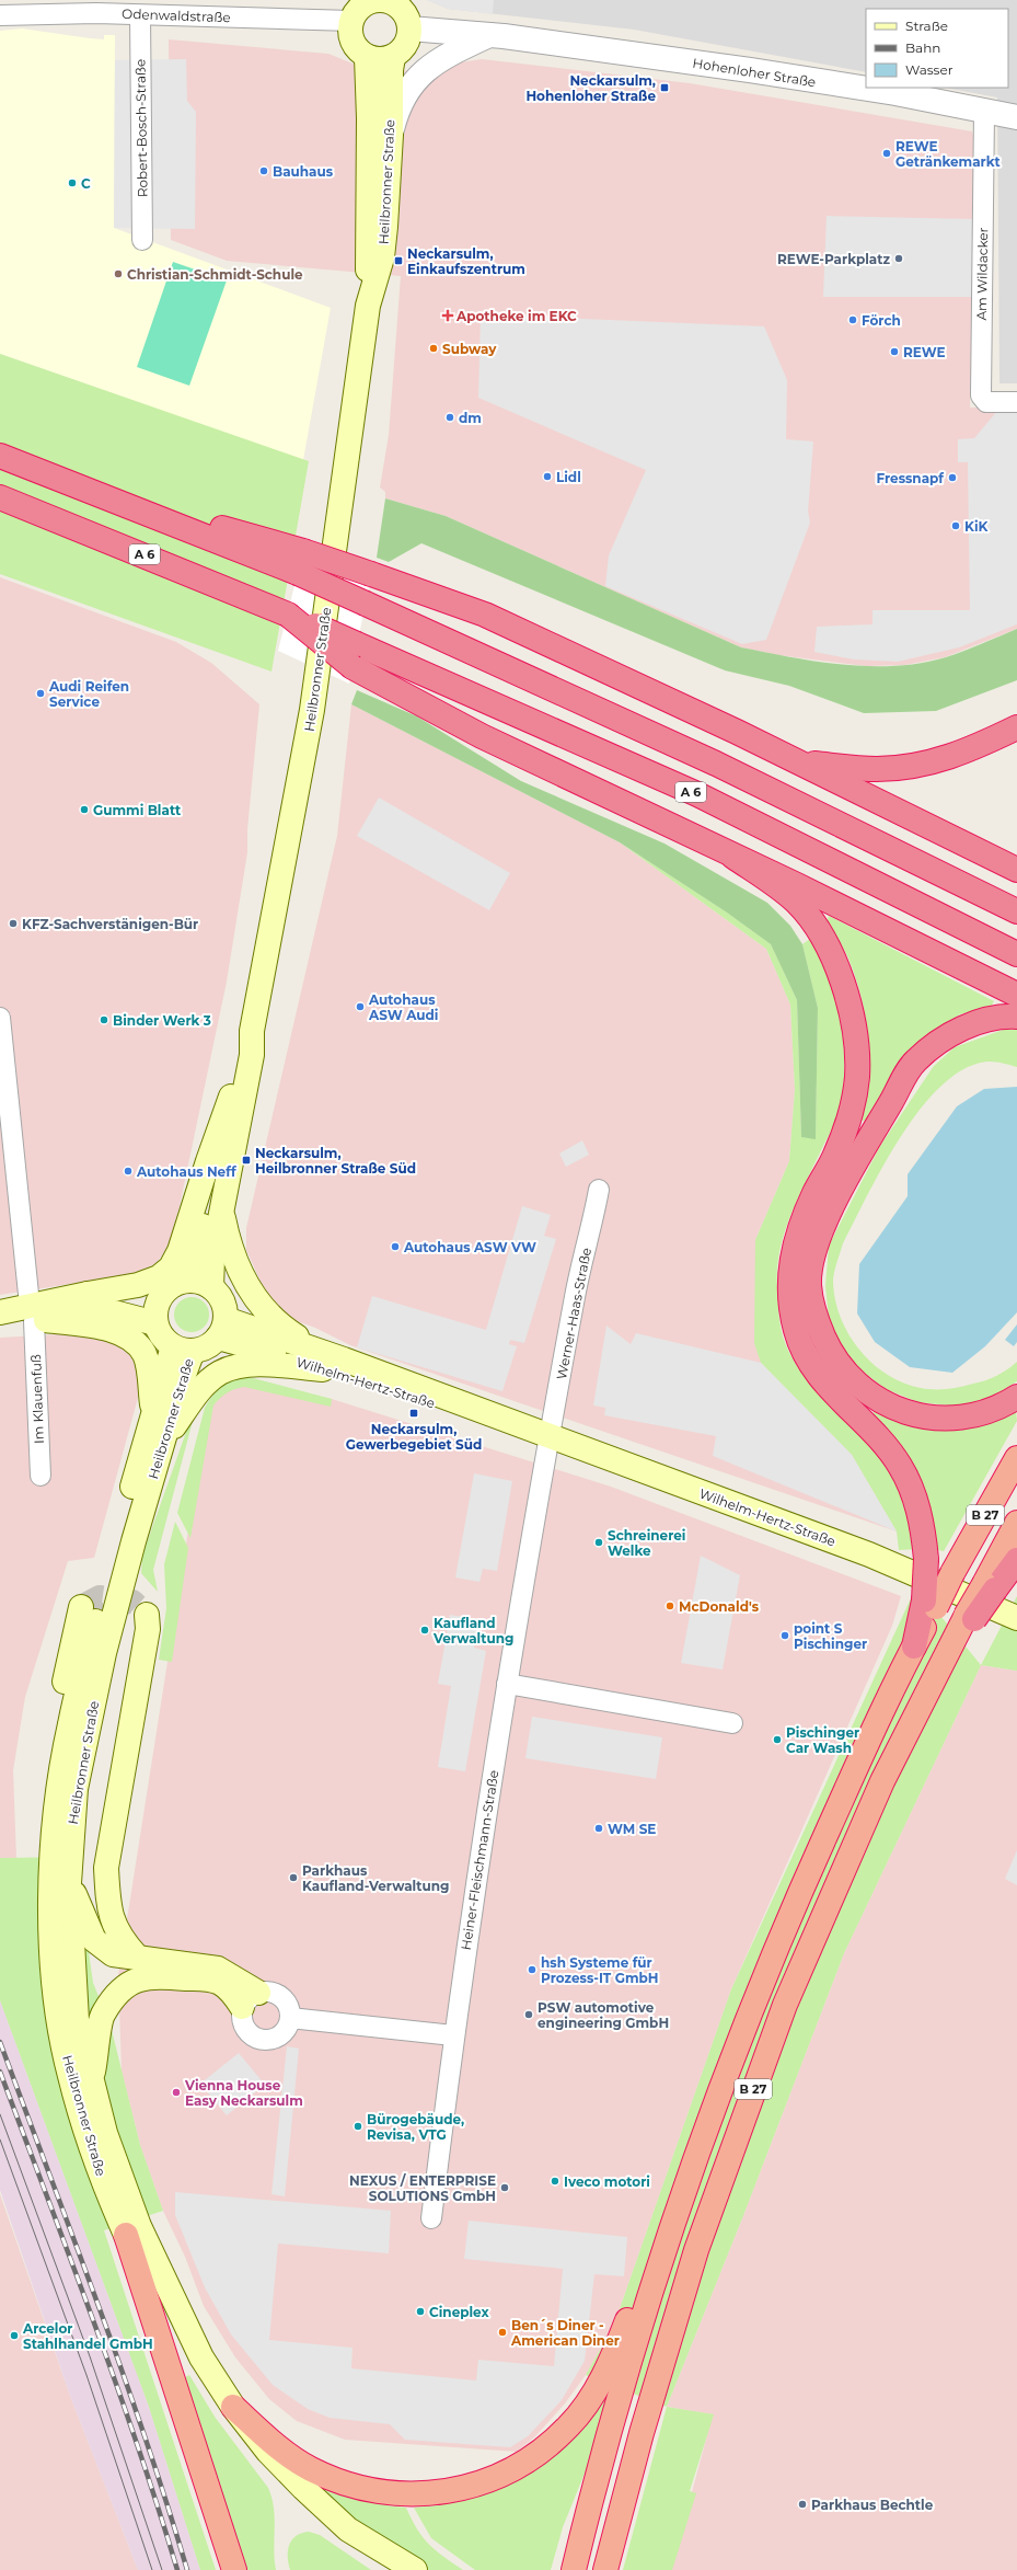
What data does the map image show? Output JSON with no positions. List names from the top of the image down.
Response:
{
  "streets": {
    "highway": ["A 6", "B 27"],
    "main road": ["Heilbronner Straße", "Wilhelm-Hertz-Straße"],
    "street": [
      "Odenwaldstraße",
      "Hohenloher Straße",
      "Robert-Bosch-Straße",
      "Am Wildacker",
      "Werner-Haas-Straße",
      "Im Klauenfuß",
      "Heiner-Fleischmann-Straße"
    ]
  },
  "crossings": [
    ["Odenwaldstraße", "Hohenloher Straße"],
    ["Odenwaldstraße", "Robert-Bosch-Straße"],
    ["Odenwaldstraße", "Heilbronner Straße"],
    ["Hohenloher Straße", "Heilbronner Straße"],
    ["Hohenloher Straße", "Am Wildacker"],
    ["Heilbronner Straße", "Wilhelm-Hertz-Straße"],
    ["Werner-Haas-Straße", "Wilhelm-Hertz-Straße"],
    ["Werner-Haas-Straße", "Heiner-Fleischmann-Straße"],
    ["Wilhelm-Hertz-Straße", "Heiner-Fleischmann-Straße"]
  ],
  "places": {
    "transit": [
      "Neckarsulm, Hohenloher Straße",
      "Neckarsulm, Einkaufszentrum",
      "Neckarsulm, Heilbronner Straße Süd",
      "Neckarsulm, Gewerbegebiet Süd"
    ],
    "other": [
      "REWE Getränkemarkt",
      "Bauhaus",
      "C",
      "REWE-Parkplatz",
      "Christian-Schmidt-Schule",
      "Förch",
      "Subway",
      "REWE",
      "dm",
      "Lidl",
      "Fressnapf",
      "KiK",
      "Audi Reifen Service",
      "Gummi Blatt",
      "KFZ-Sachverstänigen-Bür",
      "Autohaus ASW Audi",
      "Binder Werk 3",
      "Autohaus Neff",
      "Autohaus ASW VW",
      "Schreinerei Welke",
      "McDonald's",
      "Kaufland Verwaltung",
      "point S Pischinger",
      "Pischinger Car Wash",
      "WM SE",
      "Parkhaus Kaufland-Verwaltung",
      "hsh Systeme für Prozess-IT GmbH",
      "PSW automotive engineering GmbH",
      "Vienna House Easy Neckarsulm",
      "Bürogebäude, Revisa, VTG",
      "Iveco motori",
      "NEXUS / ENTERPRISE SOLUTIONS GmbH",
      "Cineplex",
      "Ben´s Diner - American Diner",
      "Arcelor Stahlhandel GmbH",
      "Parkhaus Bechtle"
    ],
    "health": ["Apotheke im EKC"]
  },
  "legend": ["Straße", "Bahn", "Wasser"]
}
